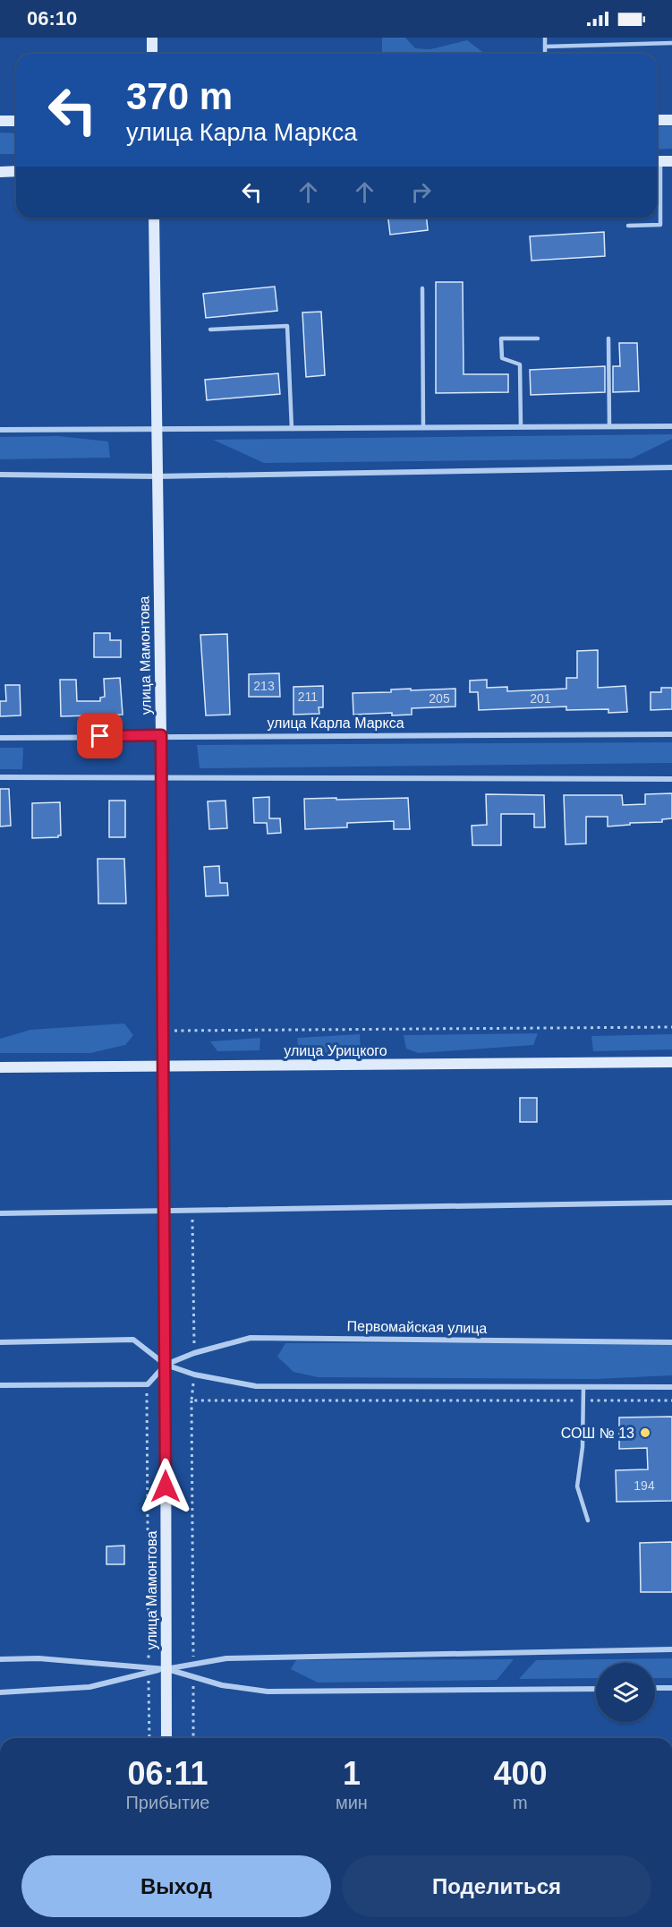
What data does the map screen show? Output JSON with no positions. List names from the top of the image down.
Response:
{
  "streets": {
    "street": [
      "улица Мамонтова",
      "улица Карла Маркса",
      "улица Урицкого",
      "Первомайская улица"
    ]
  },
  "crossings": [
    ["улица Мамонтова", "улица Карла Маркса"],
    ["улица Мамонтова", "улица Урицкого"],
    ["улица Мамонтова", "Первомайская улица"]
  ],
  "places": ["СОШ № 13"],
  "house_numbers": [
    "213",
    "211",
    "205",
    "201",
    "194"
  ],
  "page": {
    "status": "06:10",
    "turn": ["370 m", "улица Карла Маркса"],
    "eta": [
      "06:11",
      "Прибытие",
      "1",
      "мин",
      "400",
      "m"
    ],
    "buttons": ["Выход", "Поделиться"]
  }
}
